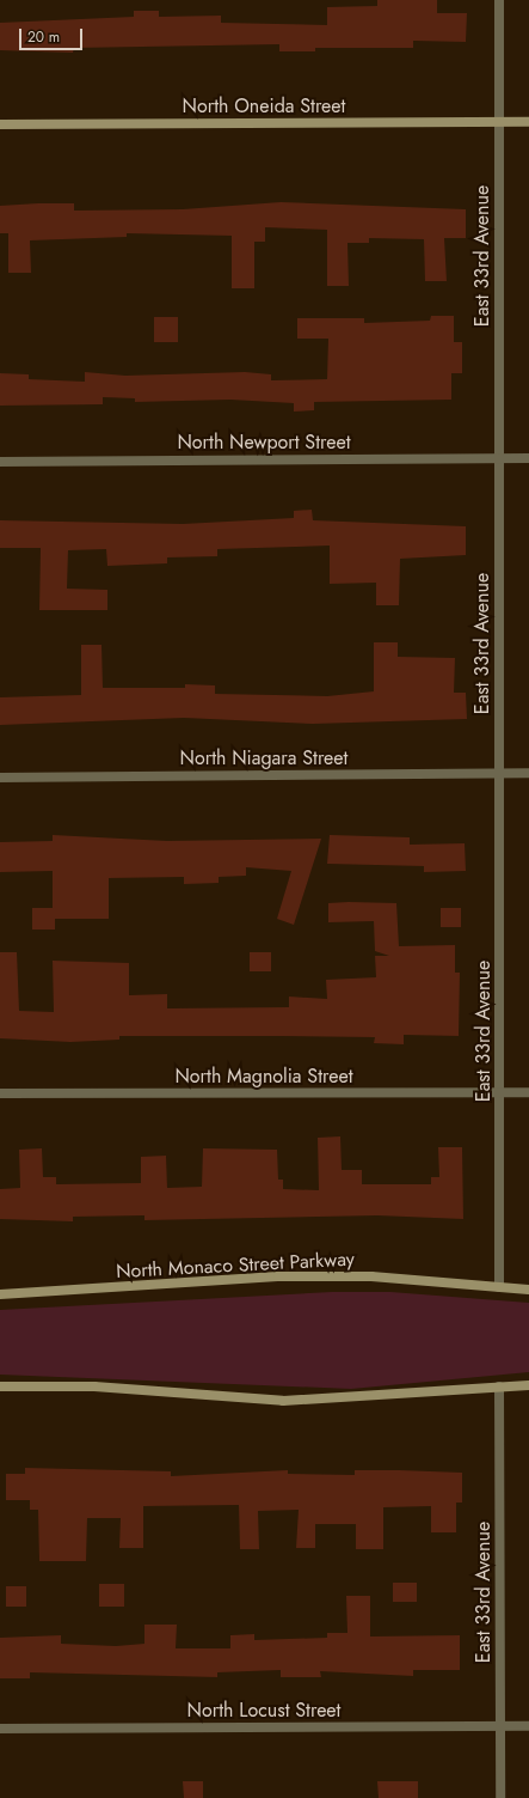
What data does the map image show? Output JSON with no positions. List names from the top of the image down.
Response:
{
  "streets": {
    "street": [
      "North Oneida Street",
      "East 33rd Avenue",
      "North Newport Street",
      "North Niagara Street",
      "North Magnolia Street",
      "North Monaco Street Parkway",
      "North Locust Street"
    ]
  },
  "crossings": [
    ["North Oneida Street", "East 33rd Avenue"],
    ["East 33rd Avenue", "North Newport Street"],
    ["East 33rd Avenue", "North Niagara Street"],
    ["East 33rd Avenue", "North Magnolia Street"],
    ["East 33rd Avenue", "North Monaco Street Parkway"],
    ["East 33rd Avenue", "North Locust Street"]
  ],
  "scale_bar": "20 m"
}
